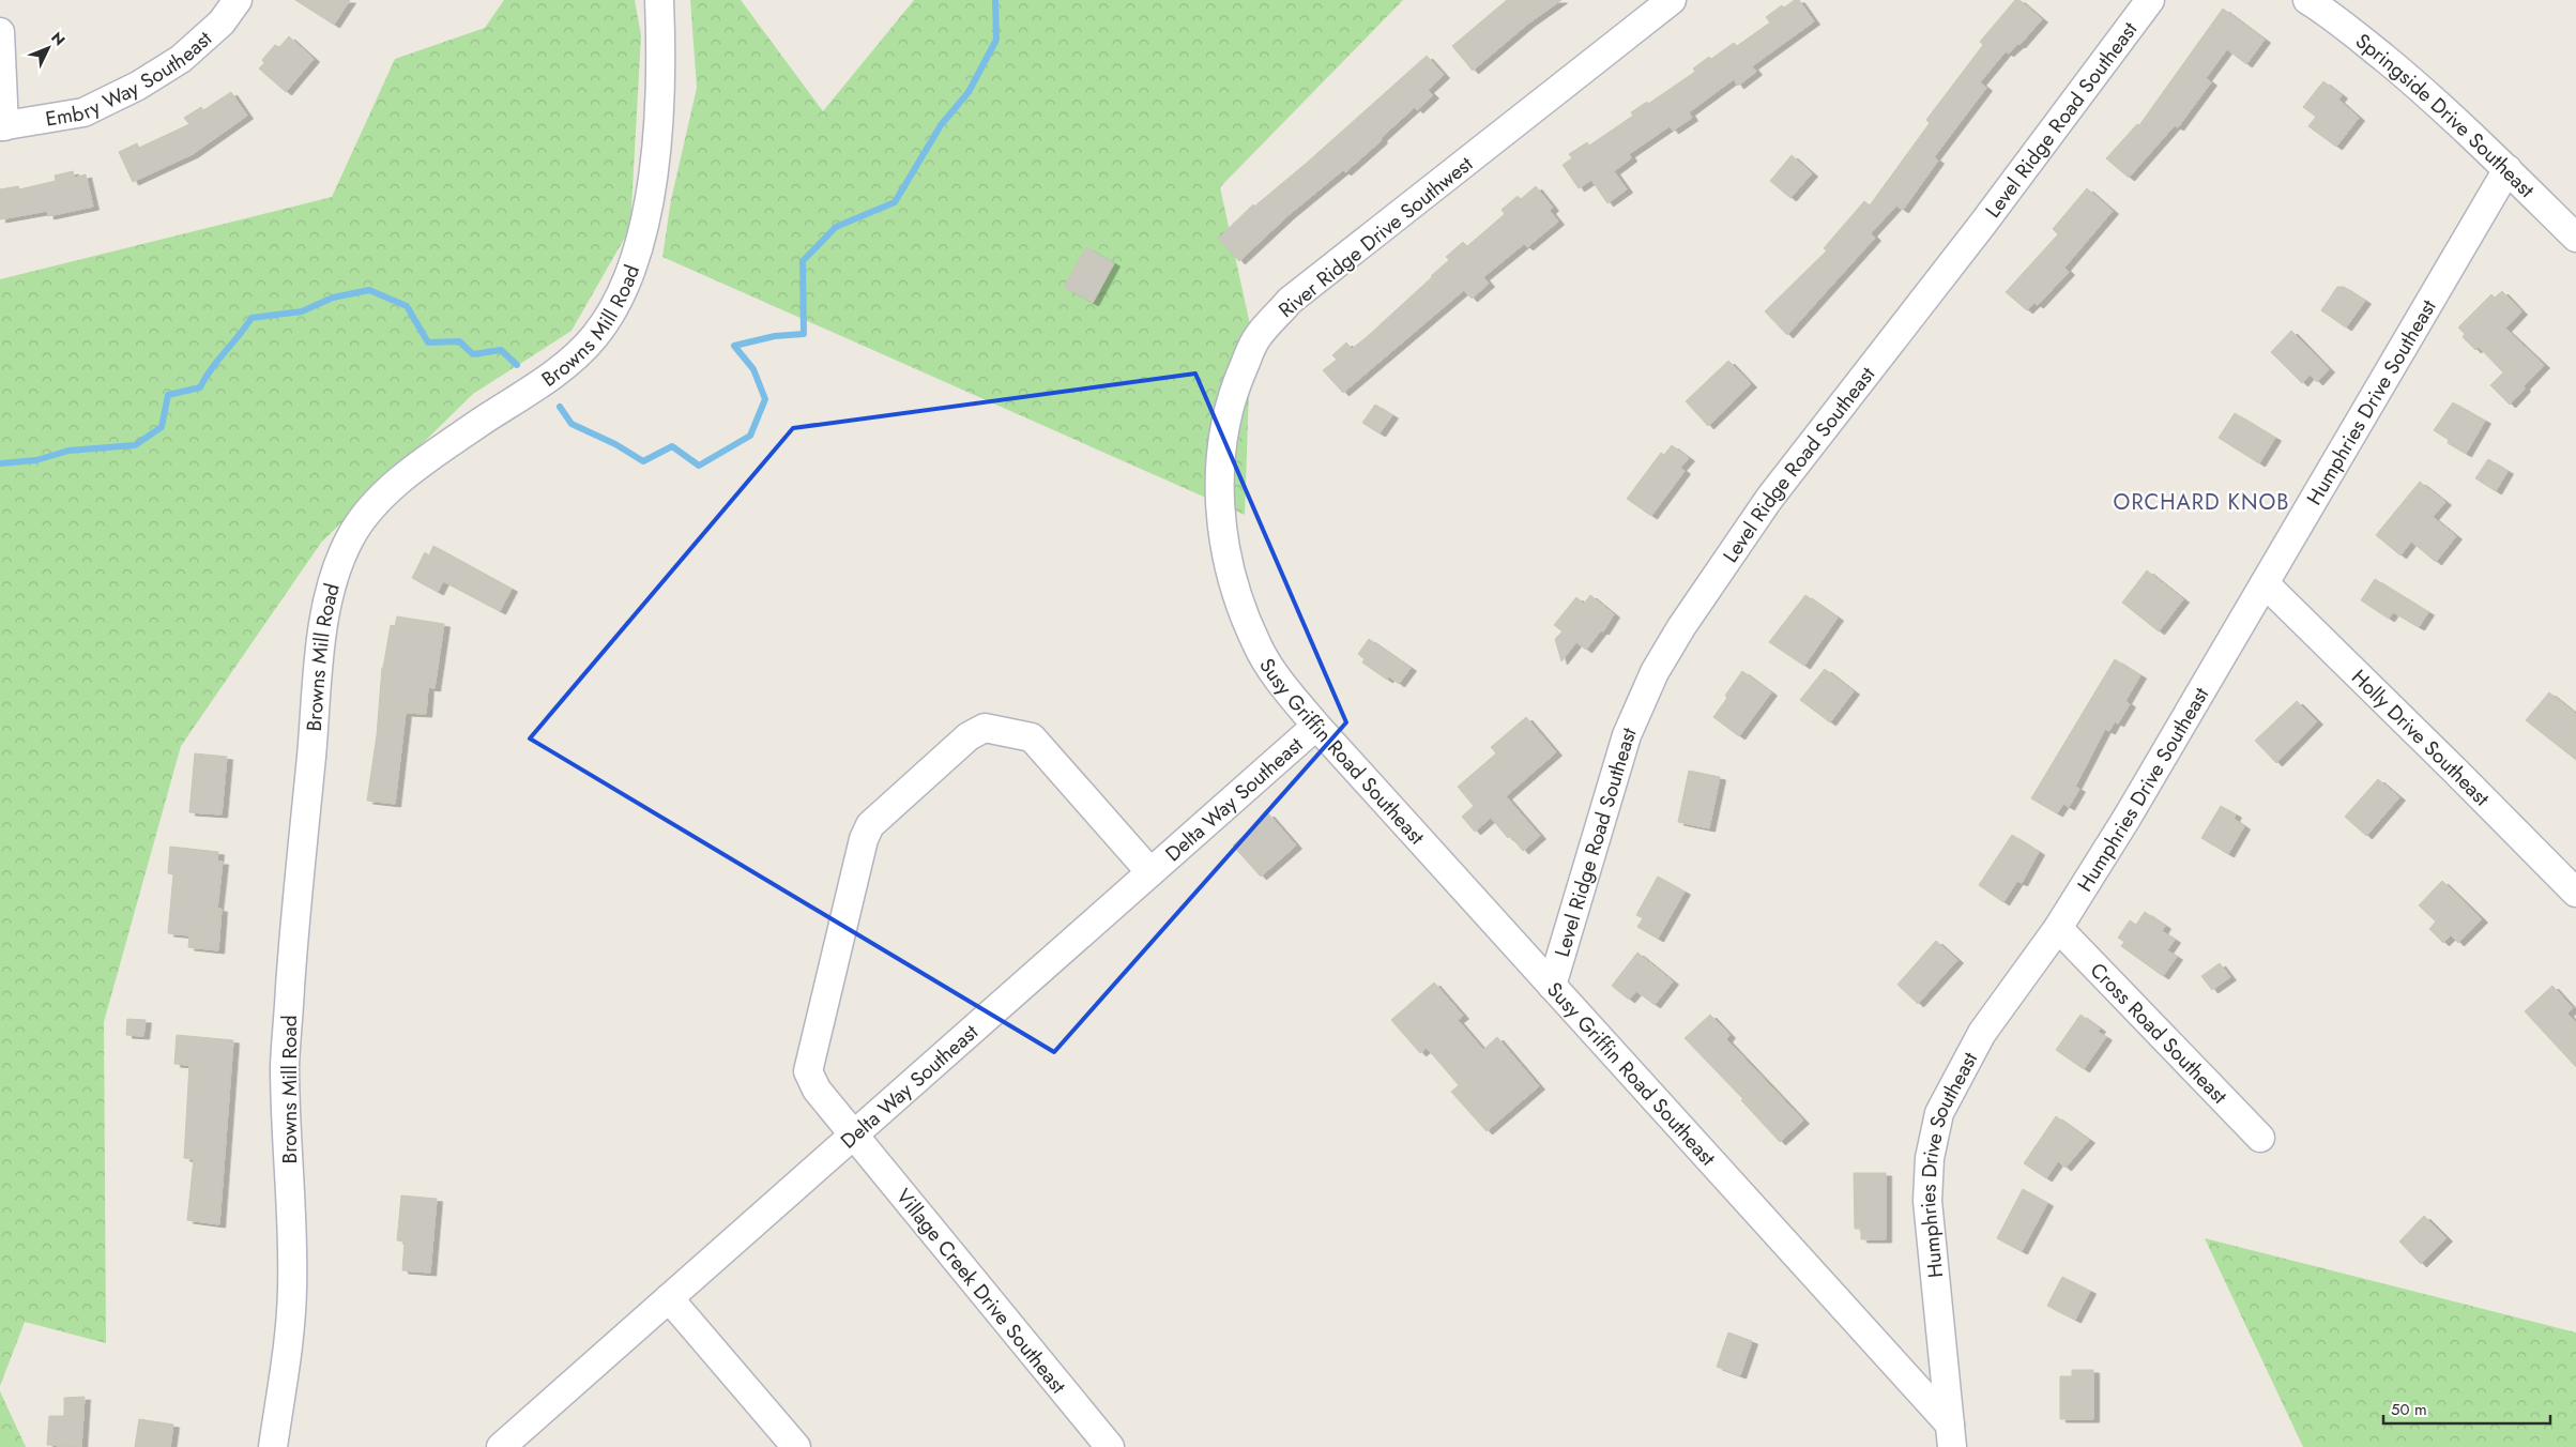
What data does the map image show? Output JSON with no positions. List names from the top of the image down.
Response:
{
  "streets": {
    "street": [
      "Embry Way Southeast",
      "Springside Drive Southeast",
      "Level Ridge Road Southeast",
      "River Ridge Drive Southwest",
      "Browns Mill Road",
      "Humphries Drive Southeast",
      "Holly Drive Southeast",
      "Susy Griffin Road Southeast",
      "Delta Way Southeast",
      "Cross Road Southeast",
      "Village Creek Drive Southeast"
    ]
  },
  "crossings": [
    ["Springside Drive Southeast", "Humphries Drive Southeast"],
    ["Level Ridge Road Southeast", "Susy Griffin Road Southeast"],
    ["River Ridge Drive Southwest", "Susy Griffin Road Southeast"],
    ["Humphries Drive Southeast", "Holly Drive Southeast"],
    ["Humphries Drive Southeast", "Susy Griffin Road Southeast"],
    ["Humphries Drive Southeast", "Cross Road Southeast"],
    ["Susy Griffin Road Southeast", "Delta Way Southeast"],
    ["Delta Way Southeast", "Village Creek Drive Southeast"]
  ],
  "districts": ["ORCHARD KNOB"],
  "scale_bar": "50 m",
  "north": "top right"
}
